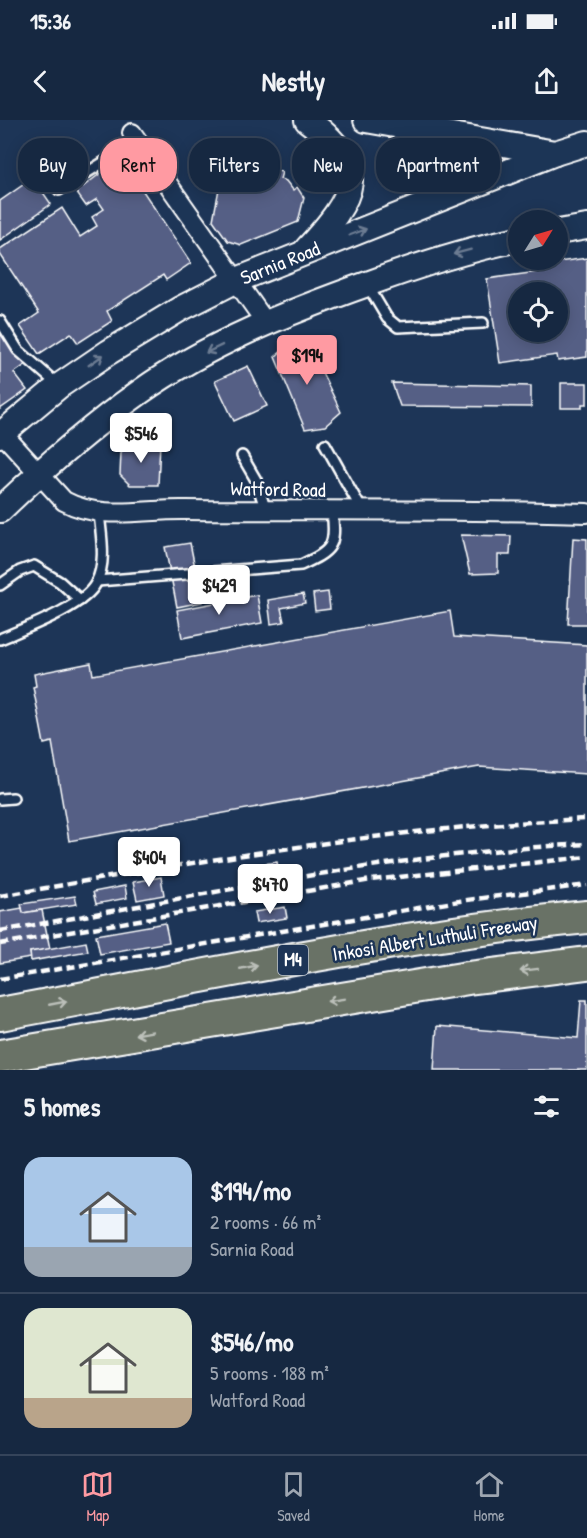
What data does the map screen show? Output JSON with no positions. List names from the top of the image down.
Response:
{
  "streets": {
    "highway": ["Inkosi Albert Luthuli Freeway", "M4"],
    "main road": ["Sarnia Road"],
    "street": ["Watford Road"]
  },
  "crossings": [
    ["Sarnia Road", "Watford Road"]
  ],
  "north": "top right",
  "page": {
    "status": "15:36",
    "header": "Nestly",
    "chip": [
      "Buy",
      "Rent",
      "Filters",
      "New",
      "Apartment"
    ],
    "price": [
      "$194",
      "$546",
      "$429",
      "$404",
      "$470"
    ],
    "heading": "5 homes",
    "list": [
      {
        "name": "$194/mo",
        "note": "2 rooms · 66 m² · Sarnia Road"
      },
      {
        "name": "$546/mo",
        "note": "5 rooms · 188 m² · Watford Road"
      }
    ],
    "tabs": ["Map", "Saved", "Home"]
  }
}
